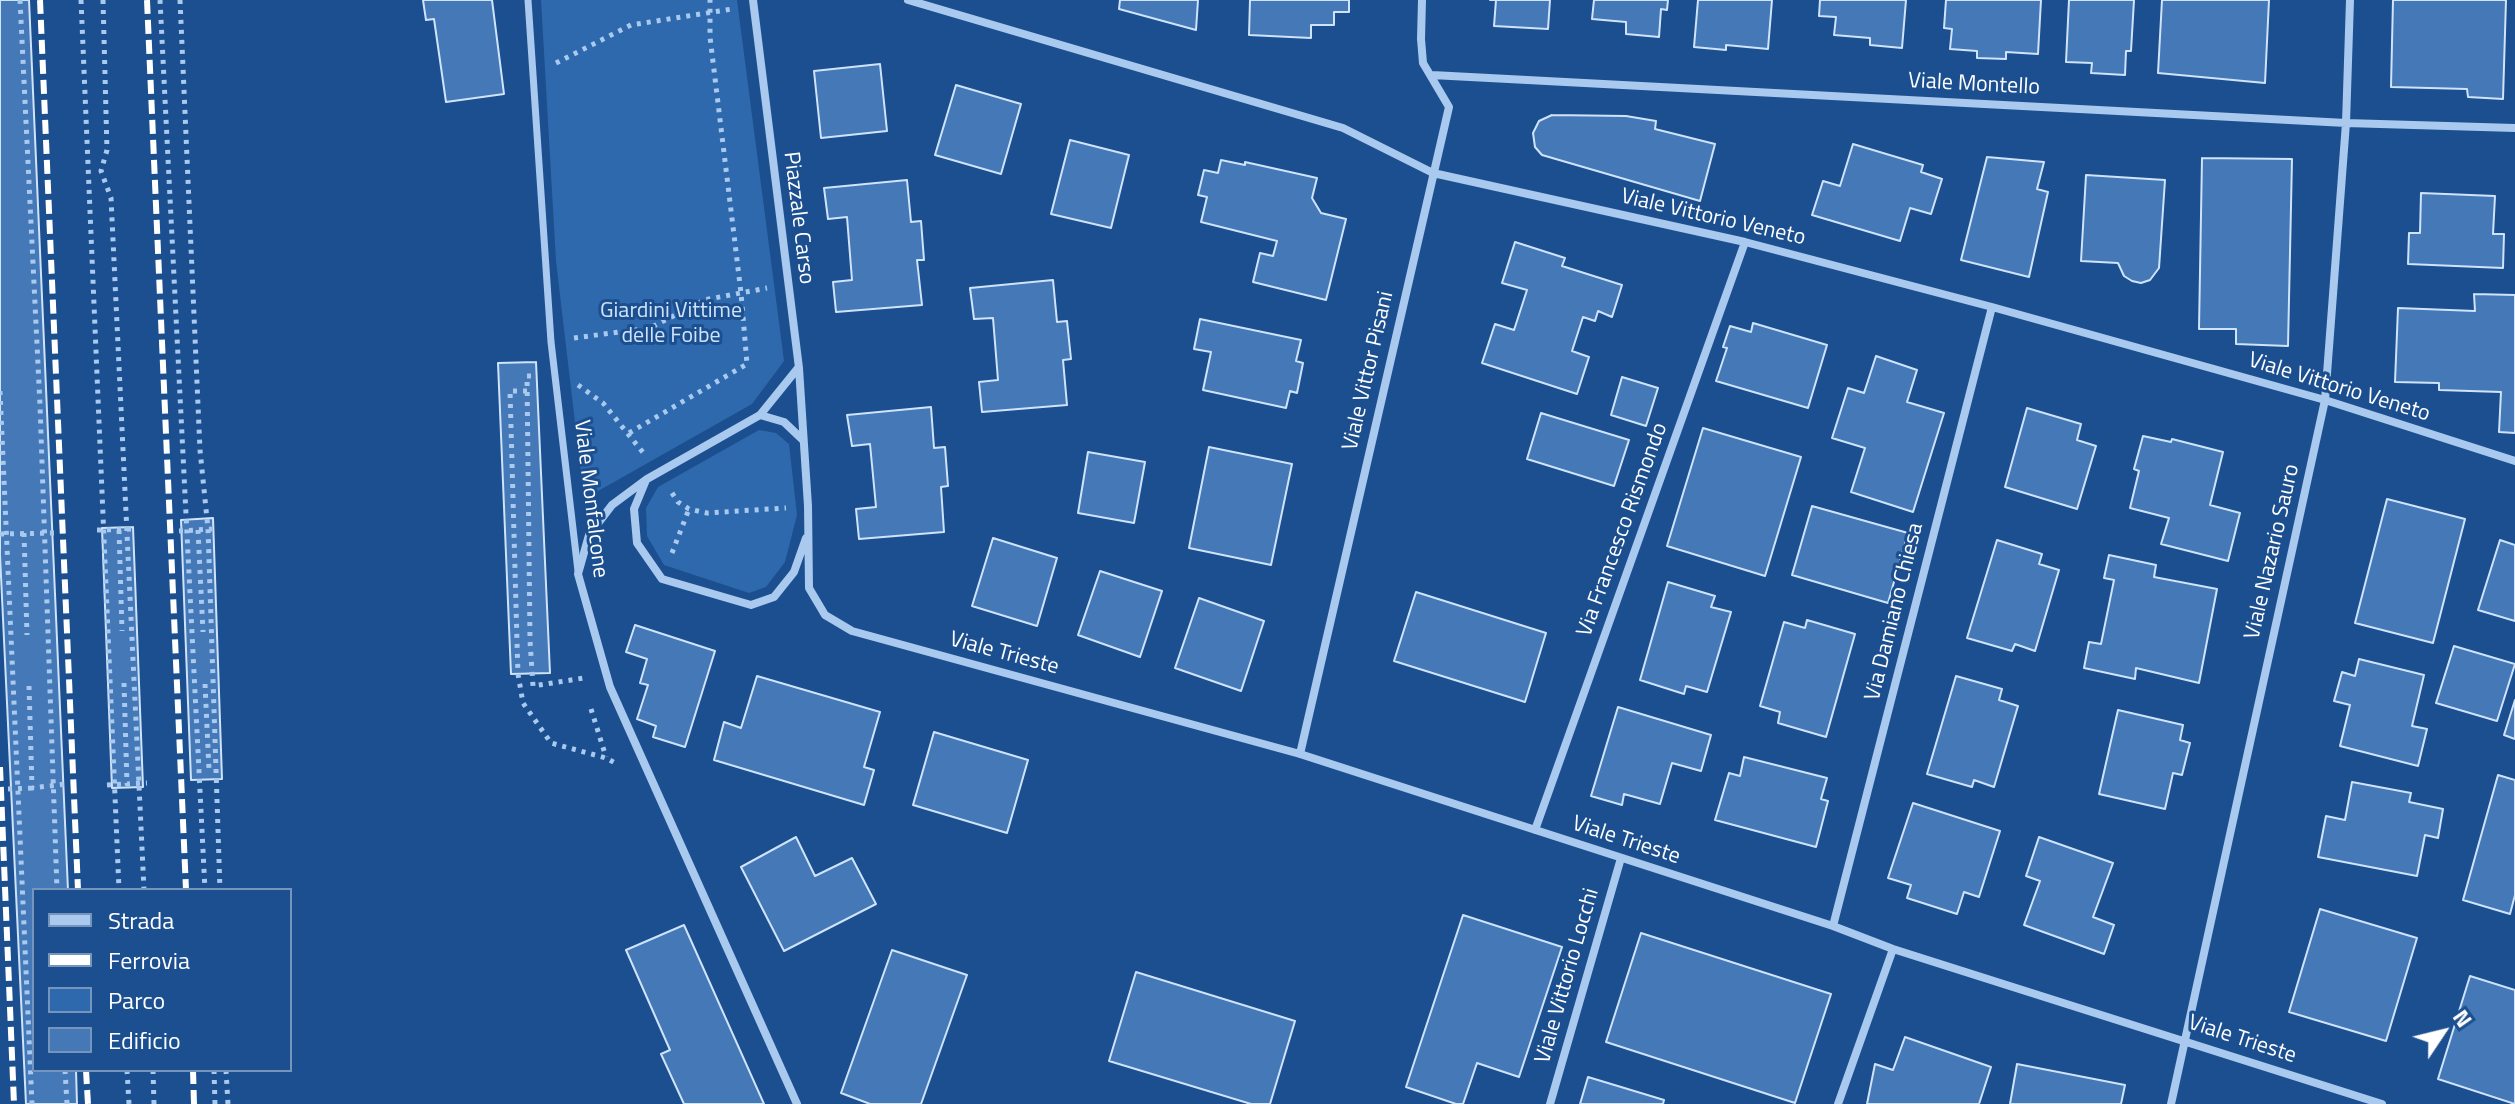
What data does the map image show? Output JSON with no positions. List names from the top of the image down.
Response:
{
  "streets": {
    "street": [
      "Viale Montello",
      "Piazzale Carso",
      "Viale Vittorio Veneto",
      "Viale Vittor Pisani",
      "Viale Monfalcone",
      "Via Francesco Rismondo",
      "Viale Nazario Sauro",
      "Via Damiano Chiesa",
      "Viale Trieste",
      "Viale Vittorio Locchi"
    ]
  },
  "crossings": [
    ["Viale Montello", "Viale Vittor Pisani"],
    ["Viale Montello", "Viale Nazario Sauro"],
    ["Piazzale Carso", "Viale Trieste"],
    ["Viale Vittorio Veneto", "Viale Vittor Pisani"],
    ["Viale Vittorio Veneto", "Via Francesco Rismondo"],
    ["Viale Vittorio Veneto", "Viale Nazario Sauro"],
    ["Viale Vittorio Veneto", "Via Damiano Chiesa"],
    ["Viale Vittor Pisani", "Viale Trieste"],
    ["Via Francesco Rismondo", "Viale Trieste"],
    ["Viale Nazario Sauro", "Viale Trieste"],
    ["Via Damiano Chiesa", "Viale Trieste"],
    ["Viale Trieste", "Viale Vittorio Locchi"]
  ],
  "parks": ["Giardini Vittime delle Foibe"],
  "legend": [
    "Strada",
    "Ferrovia",
    "Parco",
    "Edificio"
  ],
  "north": "top right"
}
